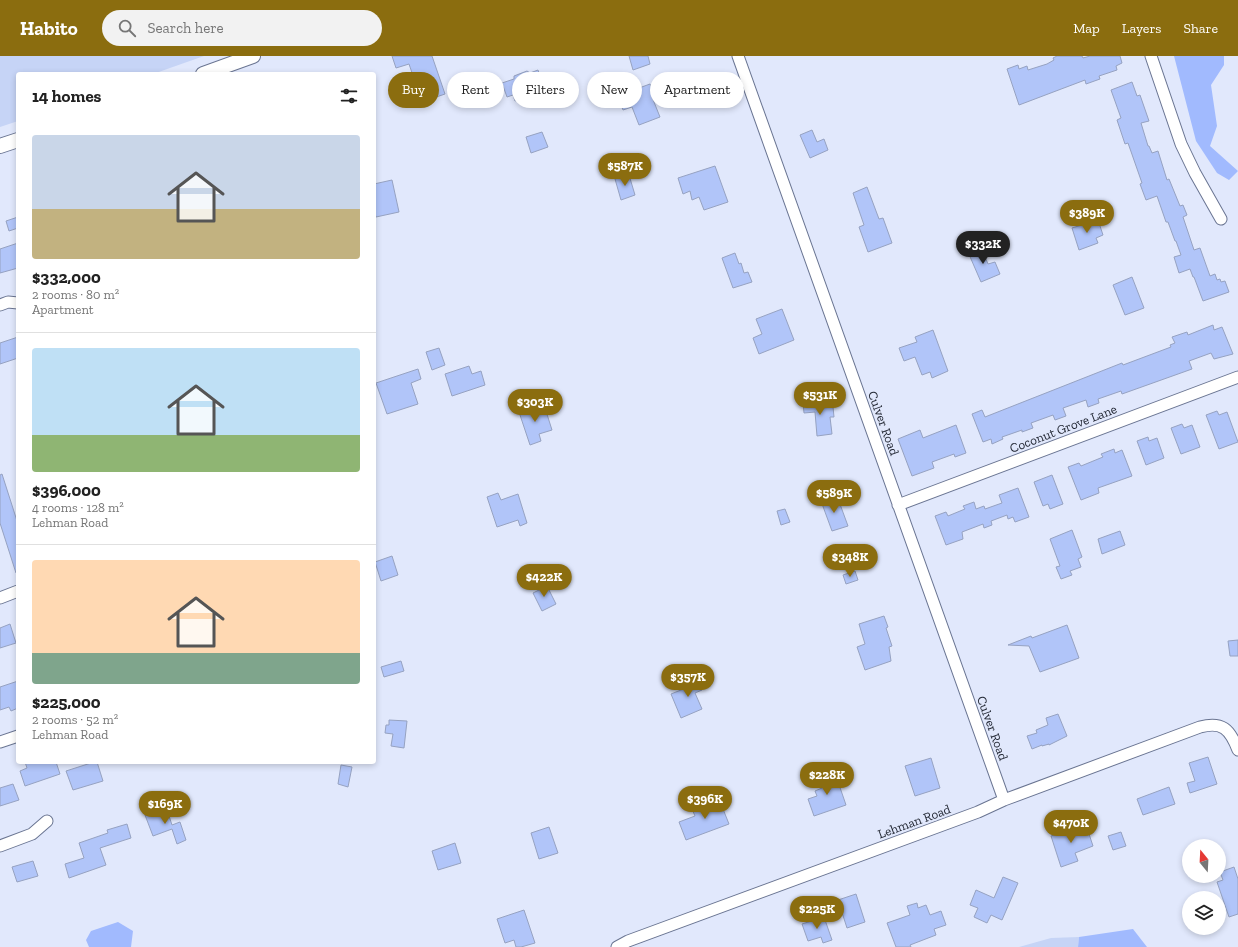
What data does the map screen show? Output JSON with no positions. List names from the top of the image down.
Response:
{
  "streets": {
    "street": ["Culver Road", "Coconut Grove Lane", "Lehman Road"]
  },
  "crossings": [
    ["Culver Road", "Coconut Grove Lane"],
    ["Culver Road", "Lehman Road"]
  ],
  "north": "top",
  "page": {
    "header": "Habito",
    "search": "Search here",
    "nav": ["Map", "Layers", "Share"],
    "chip": [
      "Buy",
      "Rent",
      "Filters",
      "New",
      "Apartment"
    ],
    "heading": "14 homes",
    "list": [
      {
        "name": "$332,000",
        "note": "2 rooms · 80 m² · Apartment"
      },
      {
        "name": "$396,000",
        "note": "4 rooms · 128 m² · Lehman Road"
      },
      {
        "name": "$225,000",
        "note": "2 rooms · 52 m² · Lehman Road"
      }
    ],
    "price": [
      "$587K",
      "$389K",
      "$332K",
      "$531K",
      "$303K",
      "$589K",
      "$348K",
      "$422K",
      "$357K",
      "$228K",
      "$396K",
      "$169K",
      "$470K",
      "$225K"
    ]
  }
}
